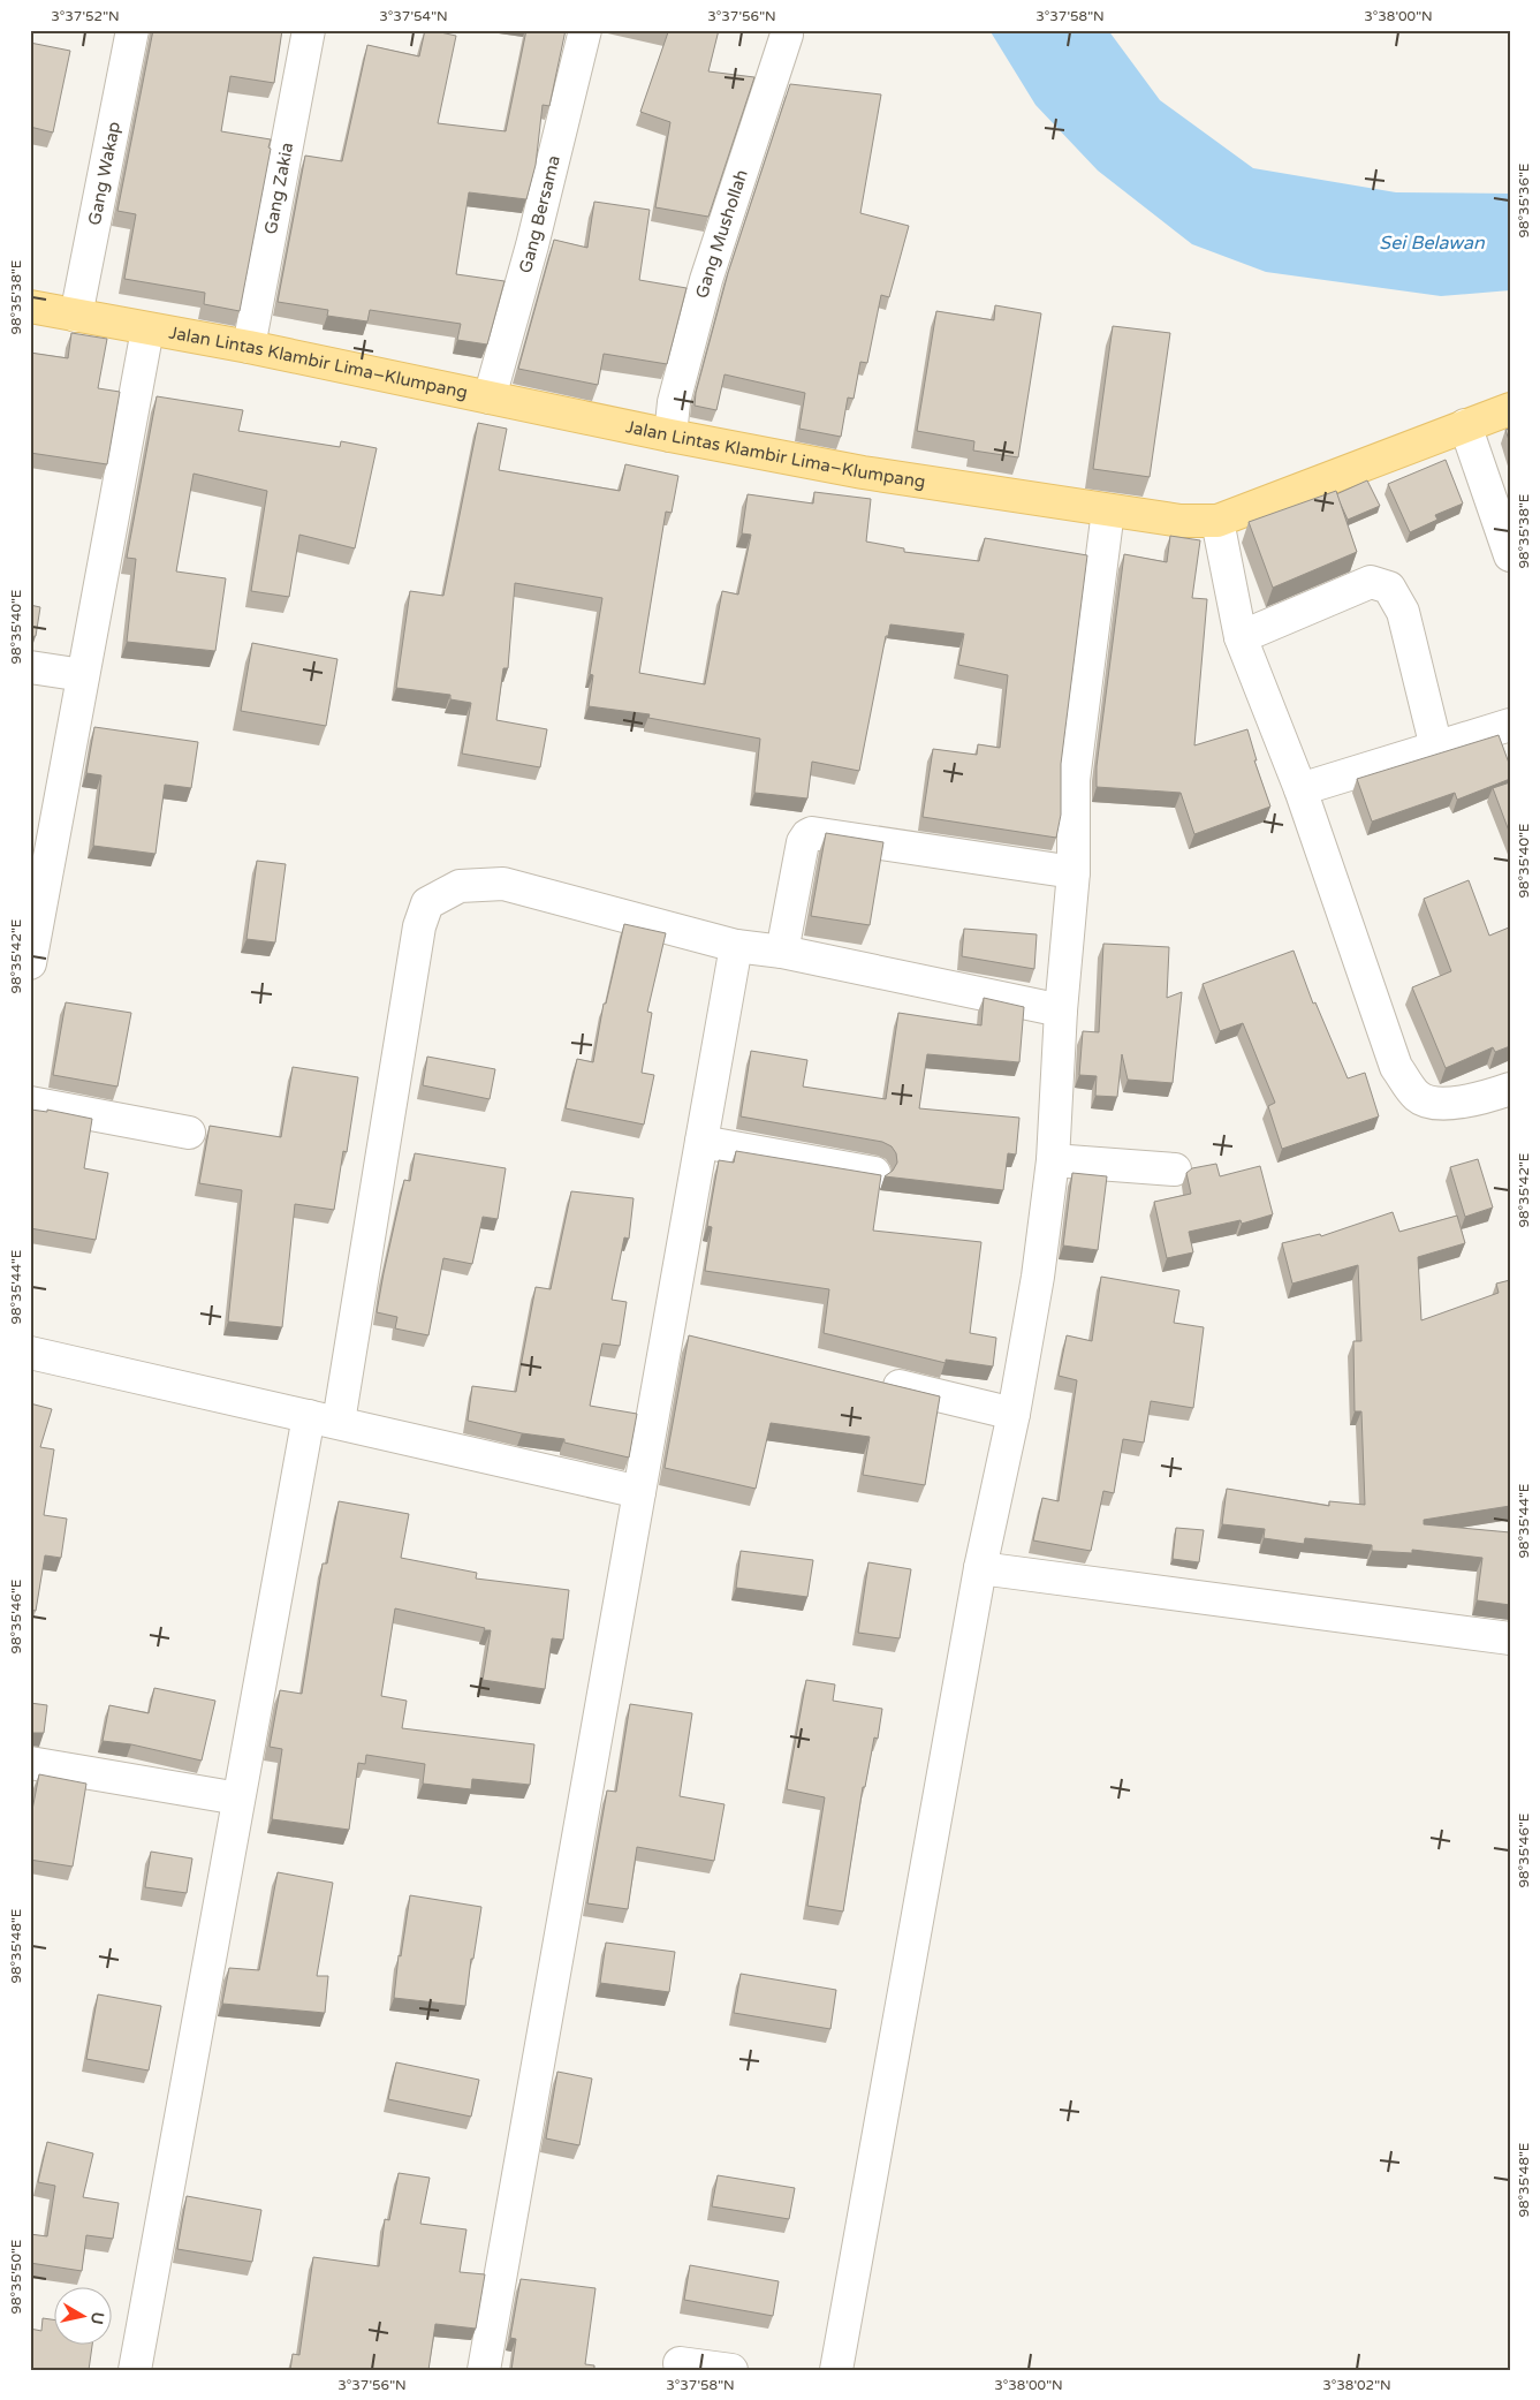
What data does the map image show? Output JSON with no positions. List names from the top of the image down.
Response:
{
  "streets": {
    "main road": ["Jalan Lintas Klambir Lima–Klumpang"],
    "street": [
      "Gang Wakap",
      "Gang Zakia",
      "Gang Bersama",
      "Gang Mushollah"
    ]
  },
  "crossings": [
    ["Gang Wakap", "Jalan Lintas Klambir Lima–Klumpang"],
    ["Gang Zakia", "Jalan Lintas Klambir Lima–Klumpang"],
    ["Gang Bersama", "Jalan Lintas Klambir Lima–Klumpang"],
    ["Gang Mushollah", "Jalan Lintas Klambir Lima–Klumpang"]
  ],
  "water": ["Sei Belawan"],
  "north": "right",
  "coordinates": [
    "3°37'52\"N",
    "3°37'54\"N",
    "3°37'56\"N",
    "3°37'58\"N",
    "3°38'00\"N",
    "98°35'36\"E",
    "98°35'38\"E",
    "98°35'40\"E",
    "98°35'42\"E",
    "98°35'44\"E",
    "98°35'46\"E",
    "98°35'48\"E",
    "98°35'50\"E",
    "3°38'02\"N"
  ]
}
